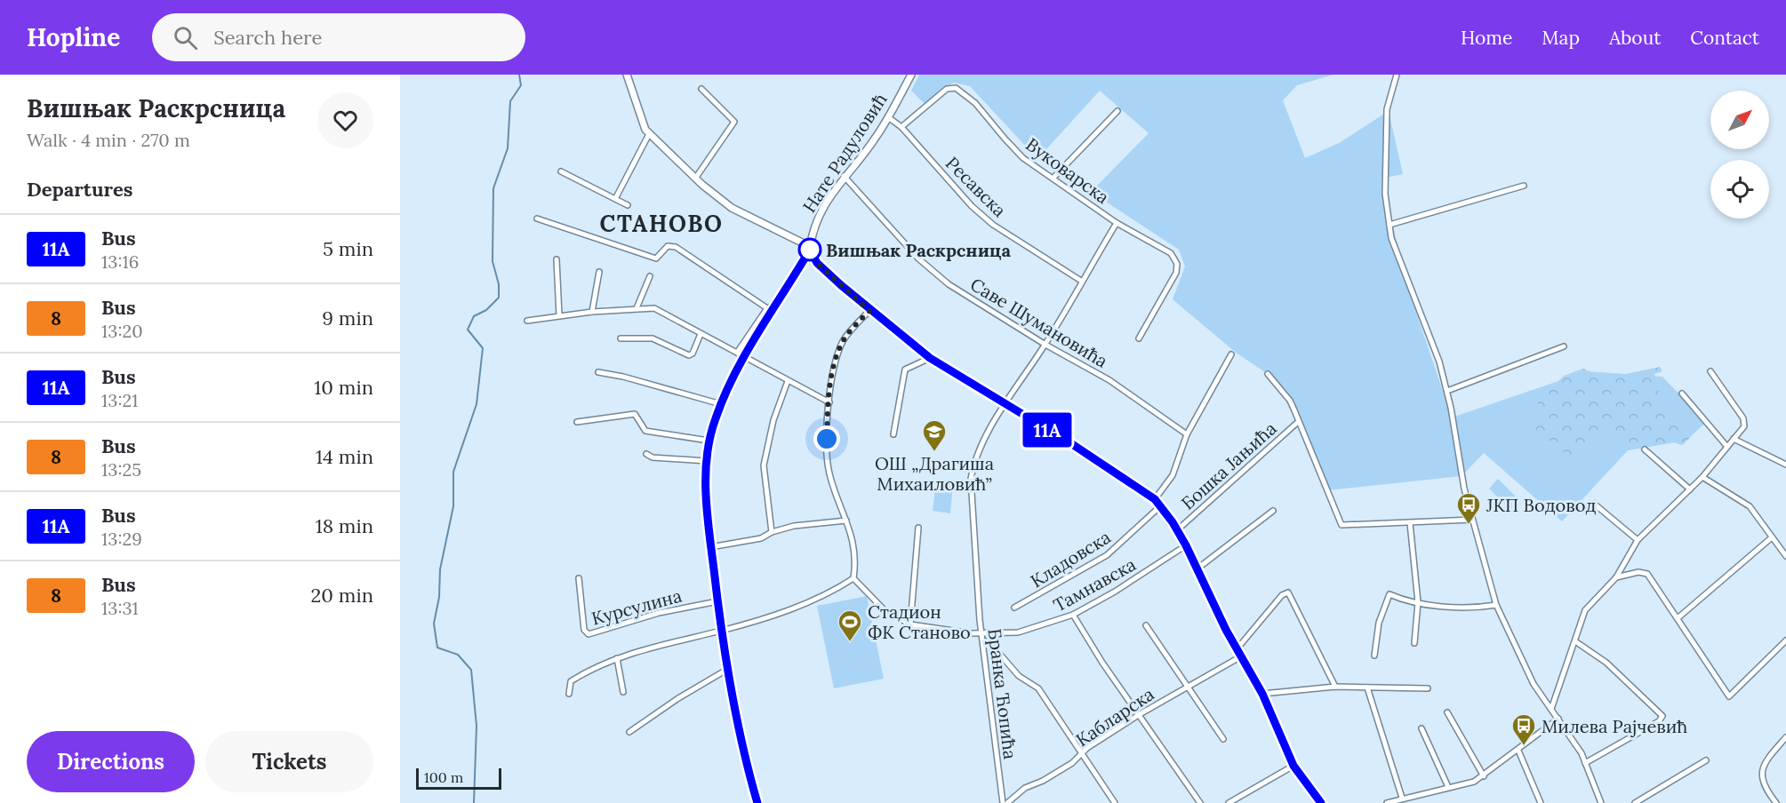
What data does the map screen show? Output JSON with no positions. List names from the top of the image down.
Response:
{
  "streets": {
    "street": [
      "Нате Радуловић",
      "Вуковарска",
      "Ресавска",
      "Саве Шумановића",
      "Бошка Јањића",
      "Кладовска",
      "Тамнавска",
      "Курсулина",
      "Бранка Ћопића",
      "Кабларска"
    ]
  },
  "crossings": [
    ["Нате Радуловић", "Ресавска"],
    ["Нате Радуловић", "Саве Шумановића"],
    ["Нате Радуловић", "Курсулина"],
    ["Вуковарска", "Ресавска"],
    ["Вуковарска", "Бранка Ћопића"],
    ["Ресавска", "Бранка Ћопића"],
    ["Саве Шумановића", "Бранка Ћопића"],
    ["Тамнавска", "Бранка Ћопића"]
  ],
  "districts": ["СТАНОВО"],
  "places": {
    "other": ["Вишњак Раскрсница"],
    "school or university": ["ОШ „Драгиша Михаиловић”"],
    "bus stop": ["ЈКП Водовод", "Милева Рајчевић"],
    "sports": ["Стадион ФК Станово"]
  },
  "lines": ["bus line 11А"],
  "scale_bar": "100 m",
  "north": "top right",
  "page": {
    "header": "Hopline",
    "search": "Search here",
    "nav": [
      "Home",
      "Map",
      "About",
      "Contact"
    ],
    "heading": [
      ["Вишњак Раскрсница", "Walk · 4 min · 270 m"],
      "Departures"
    ],
    "on_map": "11А",
    "list": [
      {
        "mark": "11А",
        "name": "Bus",
        "note": "13:16",
        "value": "5 min"
      },
      {
        "mark": "8",
        "name": "Bus",
        "note": "13:20",
        "value": "9 min"
      },
      {
        "mark": "11А",
        "name": "Bus",
        "note": "13:21",
        "value": "10 min"
      },
      {
        "mark": "8",
        "name": "Bus",
        "note": "13:25",
        "value": "14 min"
      },
      {
        "mark": "11А",
        "name": "Bus",
        "note": "13:29",
        "value": "18 min"
      },
      {
        "mark": "8",
        "name": "Bus",
        "note": "13:31",
        "value": "20 min"
      }
    ],
    "buttons": ["Directions", "Tickets"],
    "scale": "100 m"
  }
}
